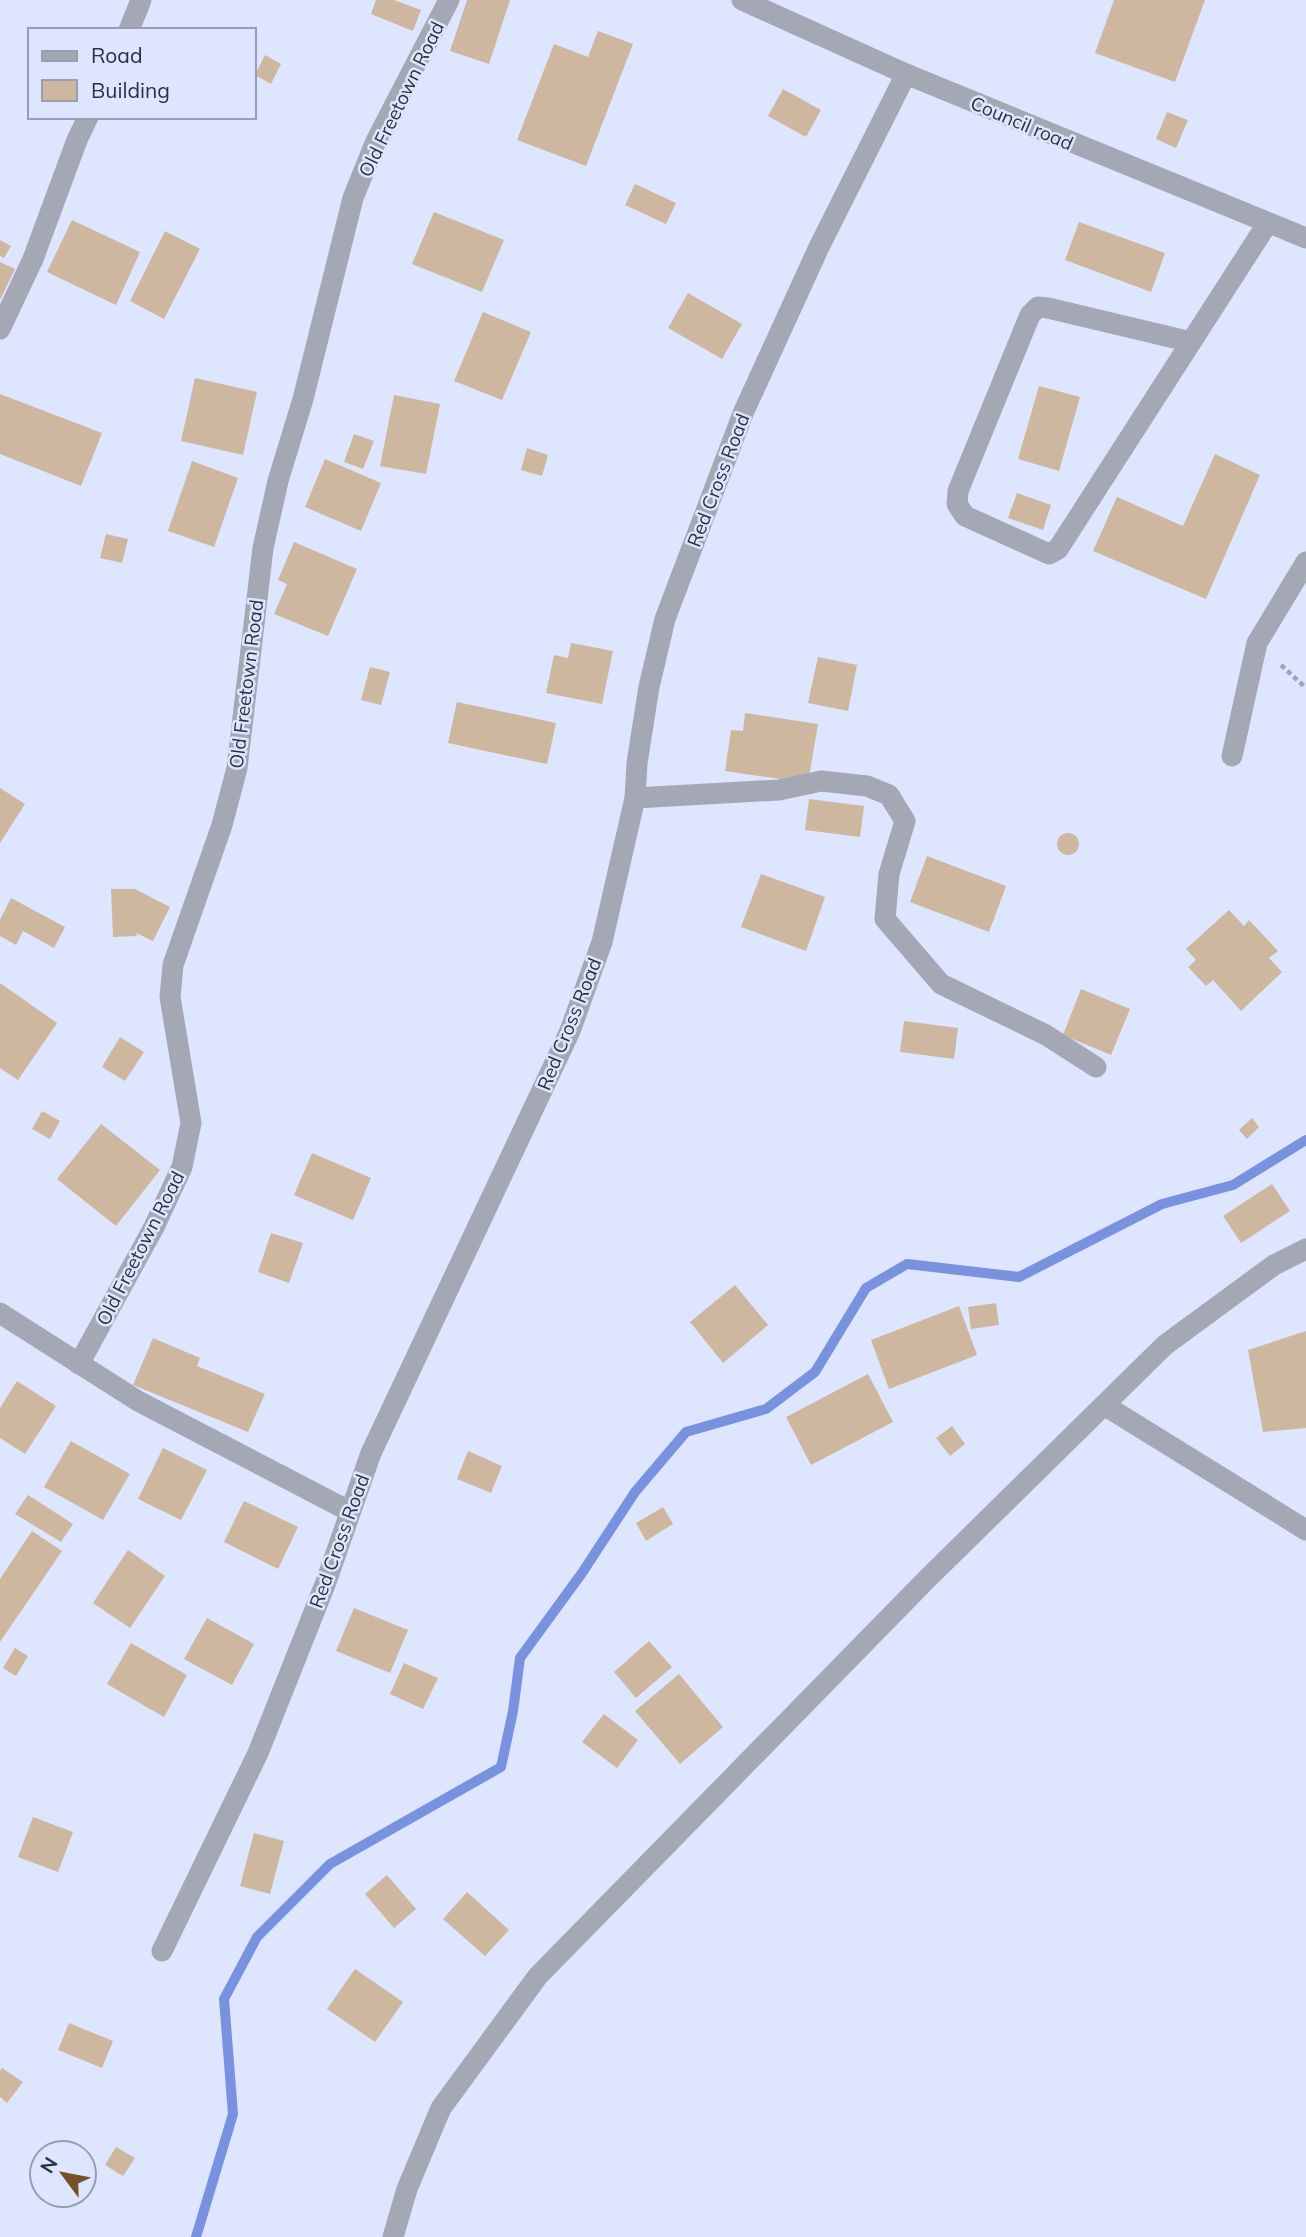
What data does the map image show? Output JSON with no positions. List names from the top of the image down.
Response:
{
  "streets": {
    "street": ["Old Freetown Road", "Council road", "Red Cross Road"]
  },
  "crossings": [
    ["Council road", "Red Cross Road"]
  ],
  "legend": ["Road", "Building"],
  "north": "top left"
}
